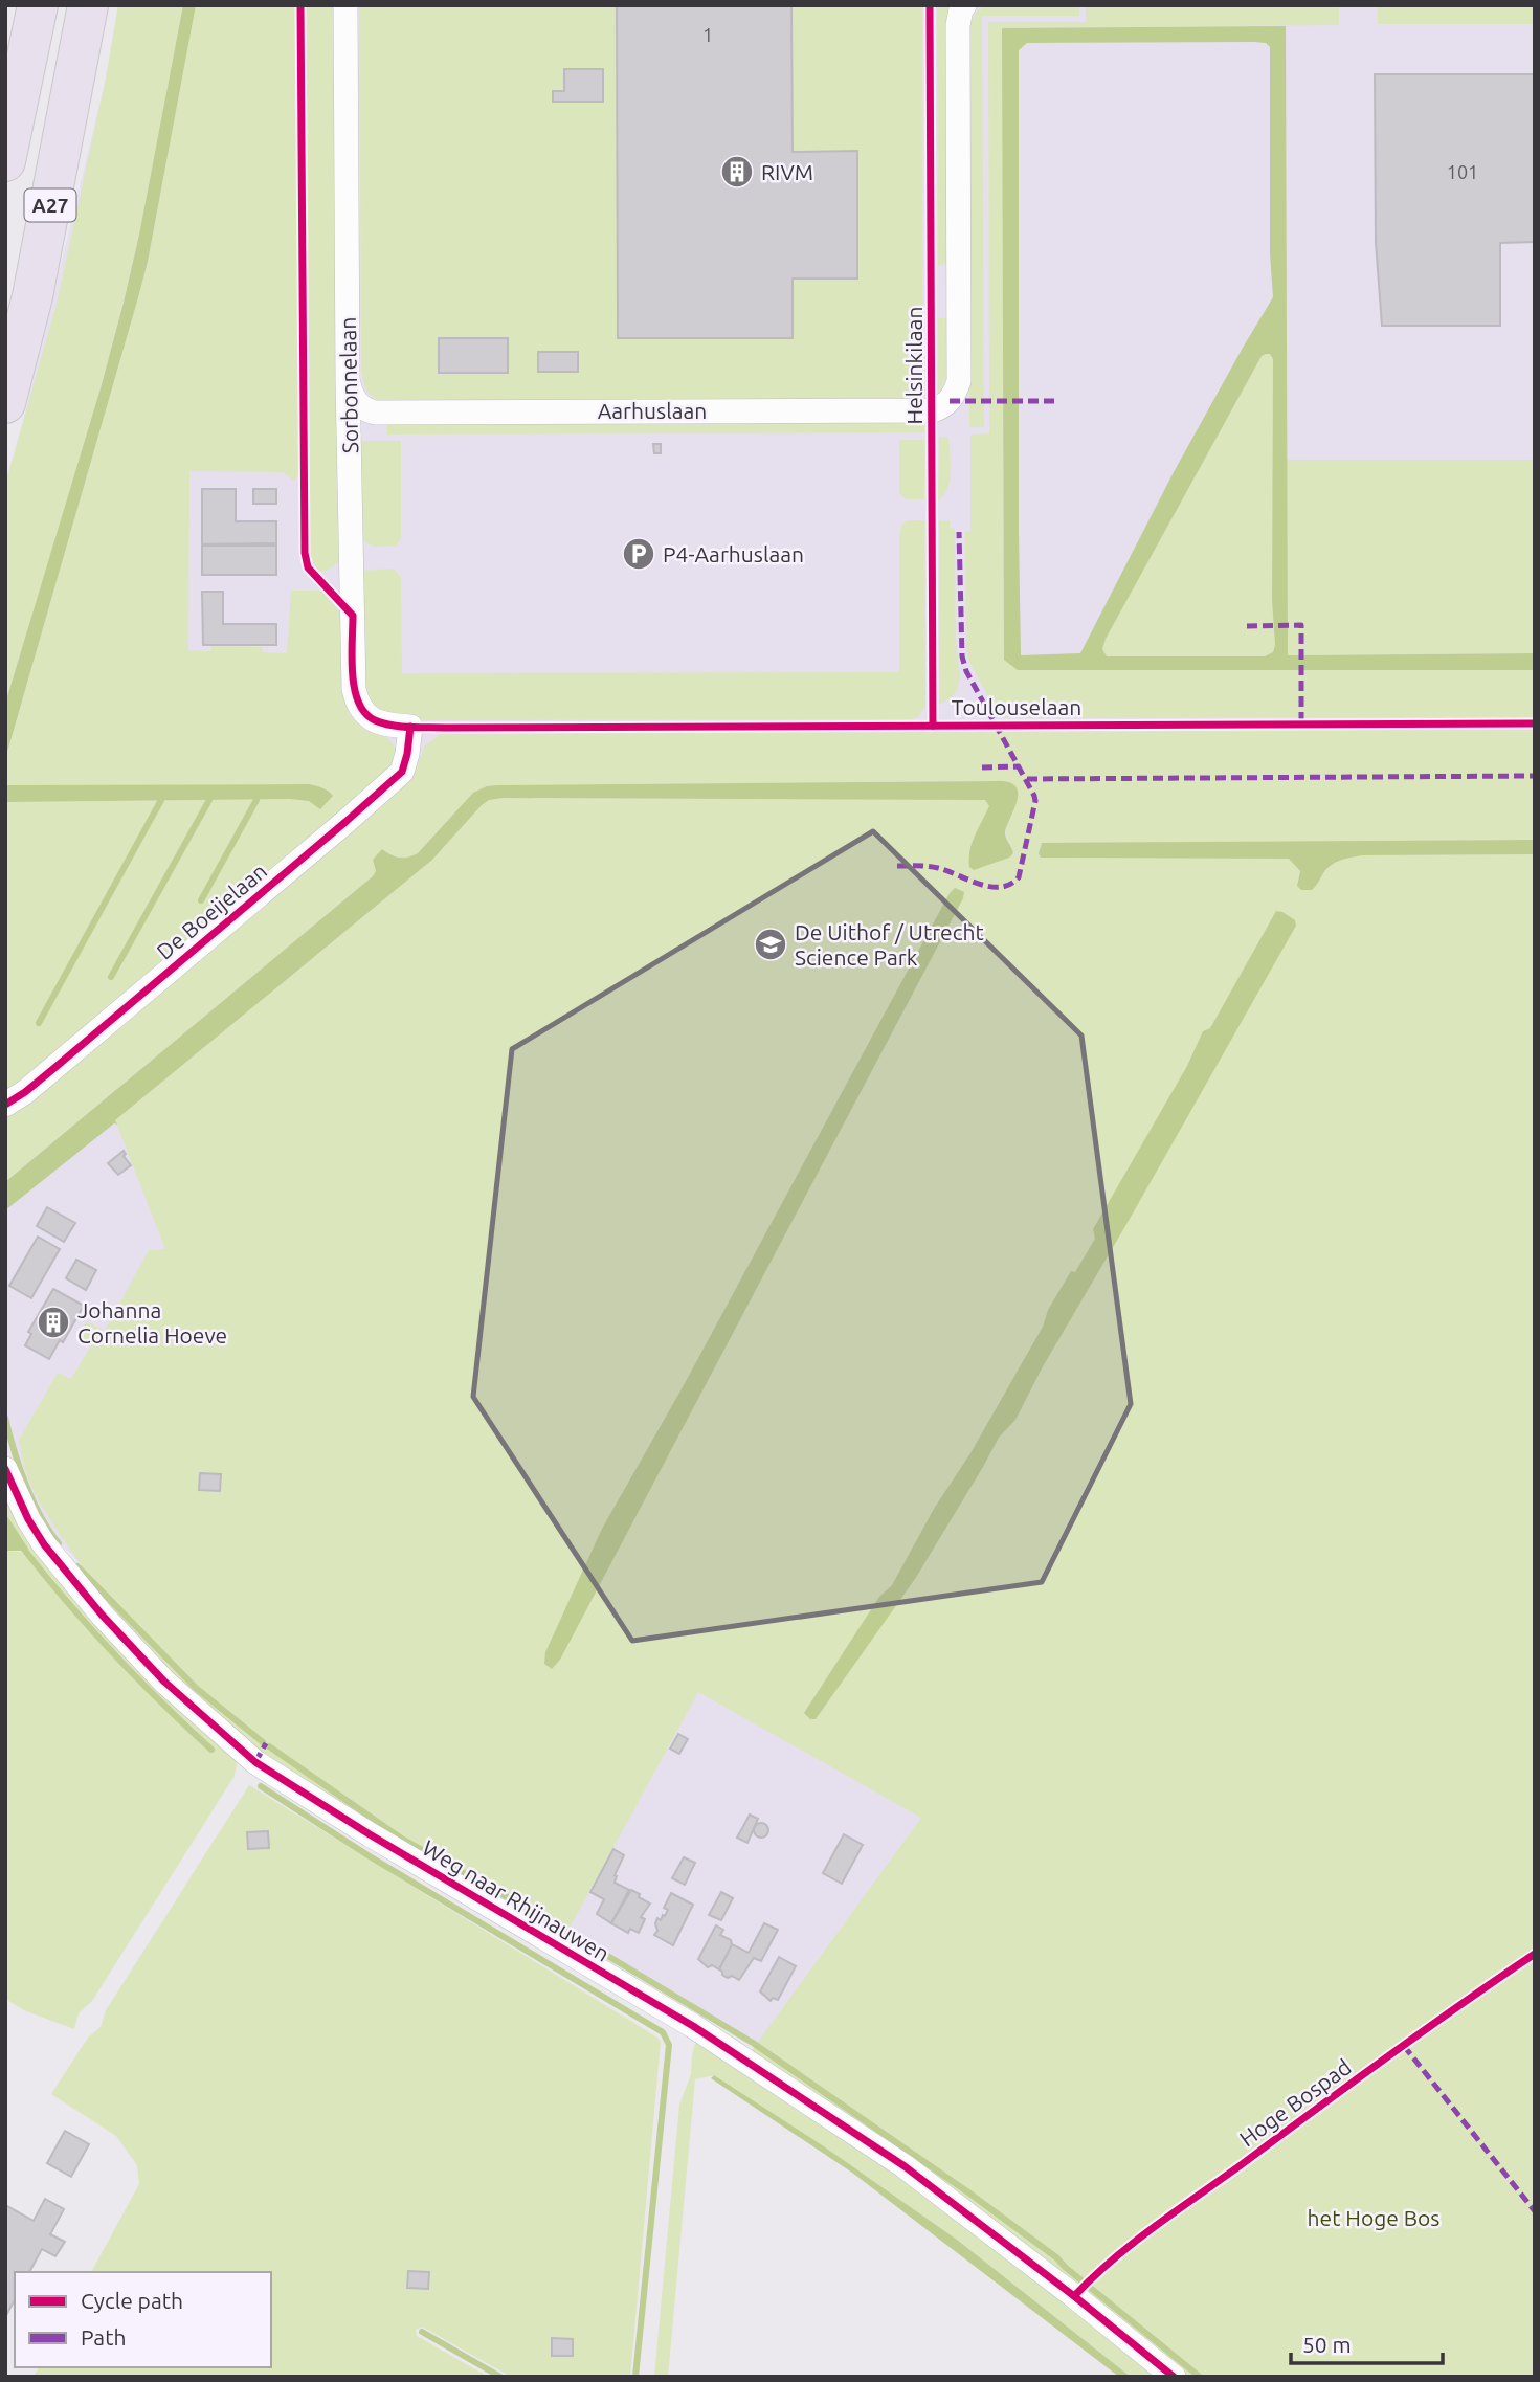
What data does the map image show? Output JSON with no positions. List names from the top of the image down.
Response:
{
  "streets": {
    "highway": ["A27"],
    "street": [
      "Helsinkilaan",
      "Sorbonnelaan",
      "Aarhuslaan",
      "De Boeijelaan",
      "Weg naar Rhijnauwen"
    ],
    "cycle path": ["Toulouselaan", "Hoge Bospad"]
  },
  "crossings": [
    ["Helsinkilaan", "Aarhuslaan"],
    ["Sorbonnelaan", "Aarhuslaan"],
    ["Sorbonnelaan", "De Boeijelaan"]
  ],
  "parks": ["het Hoge Bos"],
  "places": {
    "building": ["RIVM", "Johanna Cornelia Hoeve"],
    "parking": ["P4-Aarhuslaan"],
    "school or university": ["De Uithof / Utrecht Science Park"]
  },
  "house_numbers": ["1", "101"],
  "legend": ["Cycle path", "Path"],
  "scale_bar": "50 m"
}
